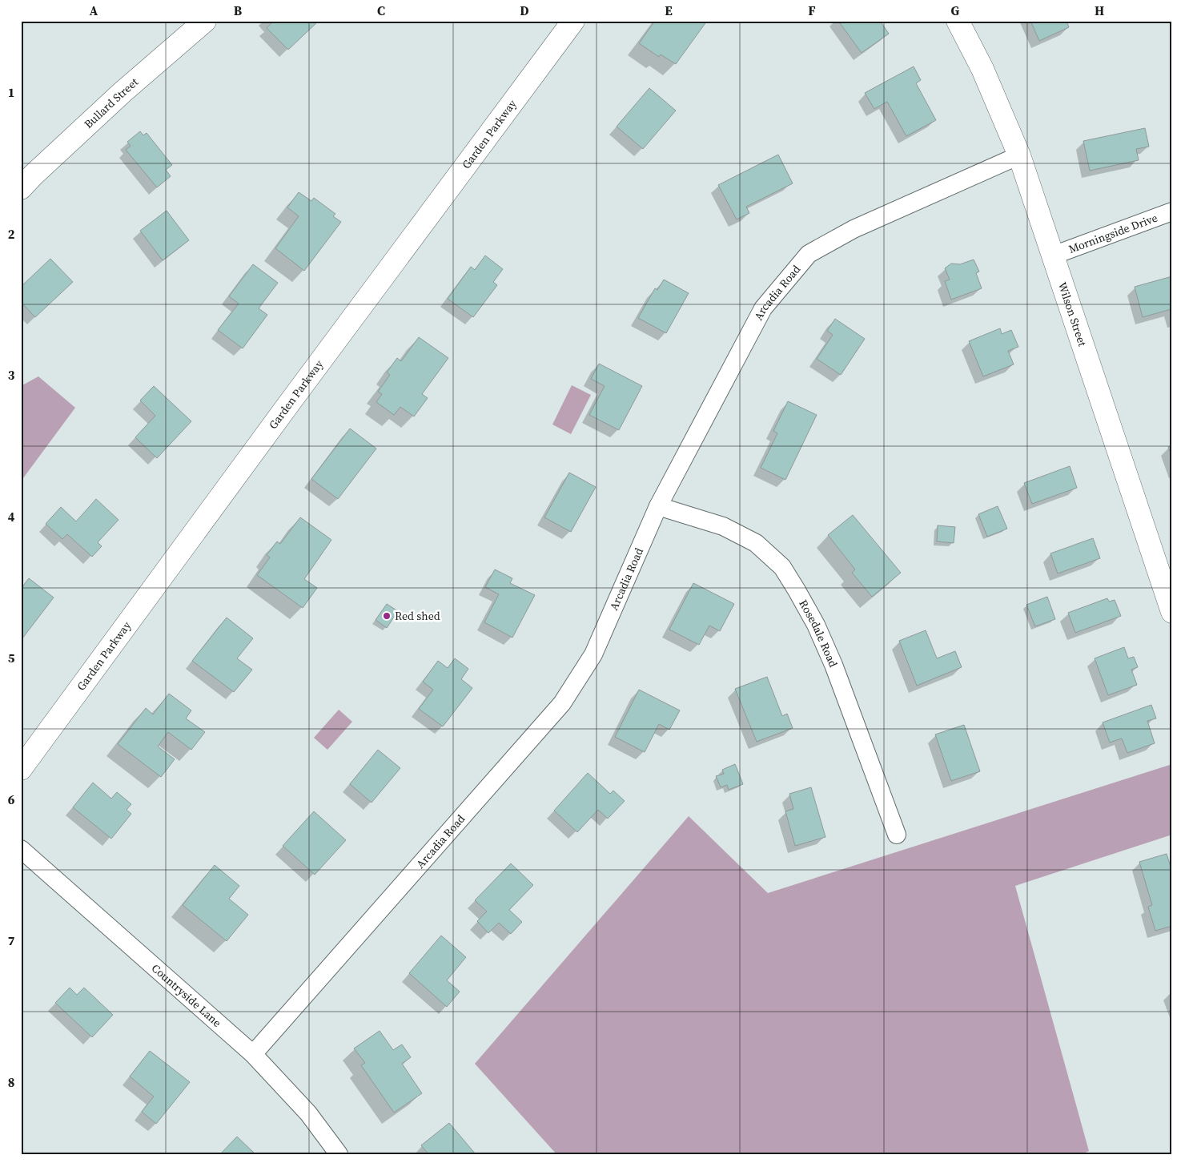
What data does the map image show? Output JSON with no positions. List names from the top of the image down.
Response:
{
  "streets": {
    "street": [
      "Bullard Street",
      "Garden Parkway",
      "Morningside Drive",
      "Arcadia Road",
      "Wilson Street",
      "Rosedale Road",
      "Countryside Lane"
    ]
  },
  "crossings": [
    ["Morningside Drive", "Wilson Street"],
    ["Arcadia Road", "Wilson Street"],
    ["Arcadia Road", "Rosedale Road"],
    ["Arcadia Road", "Countryside Lane"]
  ],
  "places": ["Red shed"],
  "grid": {
    "columns": [
      "A",
      "B",
      "C",
      "D",
      "E",
      "F",
      "G",
      "H"
    ],
    "rows": [
      "1",
      "2",
      "3",
      "4",
      "5",
      "6",
      "7",
      "8"
    ]
  }
}
